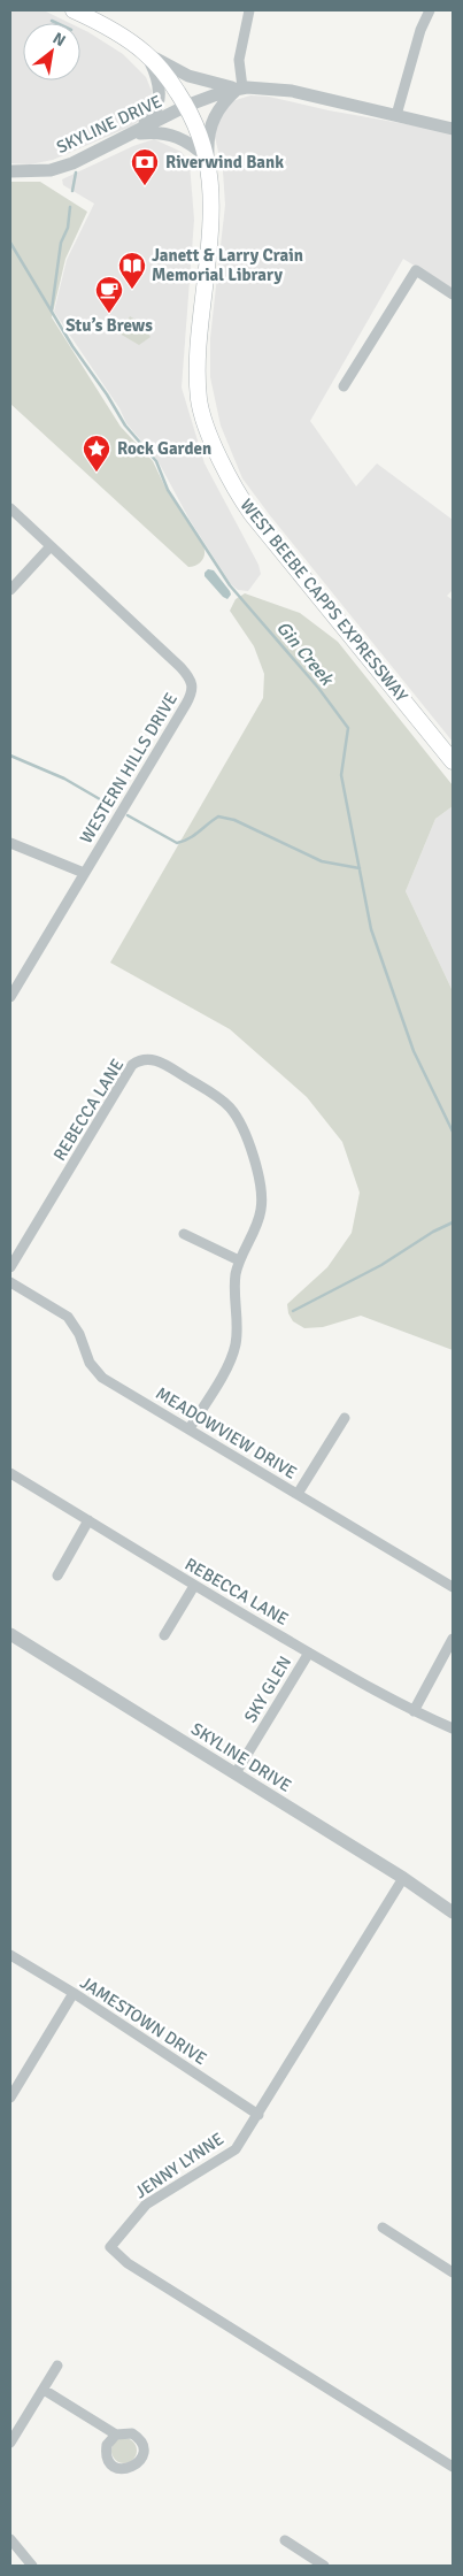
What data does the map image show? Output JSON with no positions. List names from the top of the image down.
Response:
{
  "streets": {
    "main road": ["WEST BEEBE CAPPS EXPRESSWAY"],
    "street": [
      "SKYLINE DRIVE",
      "WESTERN HILLS DRIVE",
      "REBECCA LANE",
      "MEADOWVIEW DRIVE",
      "SKY GLEN",
      "JAMESTOWN DRIVE",
      "JENNY LYNNE"
    ]
  },
  "crossings": [
    ["SKYLINE DRIVE", "WEST BEEBE CAPPS EXPRESSWAY"],
    ["SKYLINE DRIVE", "SKY GLEN"],
    ["SKYLINE DRIVE", "JENNY LYNNE"],
    ["REBECCA LANE", "MEADOWVIEW DRIVE"],
    ["REBECCA LANE", "SKY GLEN"],
    ["JAMESTOWN DRIVE", "JENNY LYNNE"]
  ],
  "water": ["Gin Creek"],
  "places": {
    "bank": ["Riverwind Bank"],
    "library": ["Janett & Larry Crain Memorial Library"],
    "cafe": ["Stu’s Brews"],
    "place": ["Rock Garden"]
  },
  "north": "top right"
}
